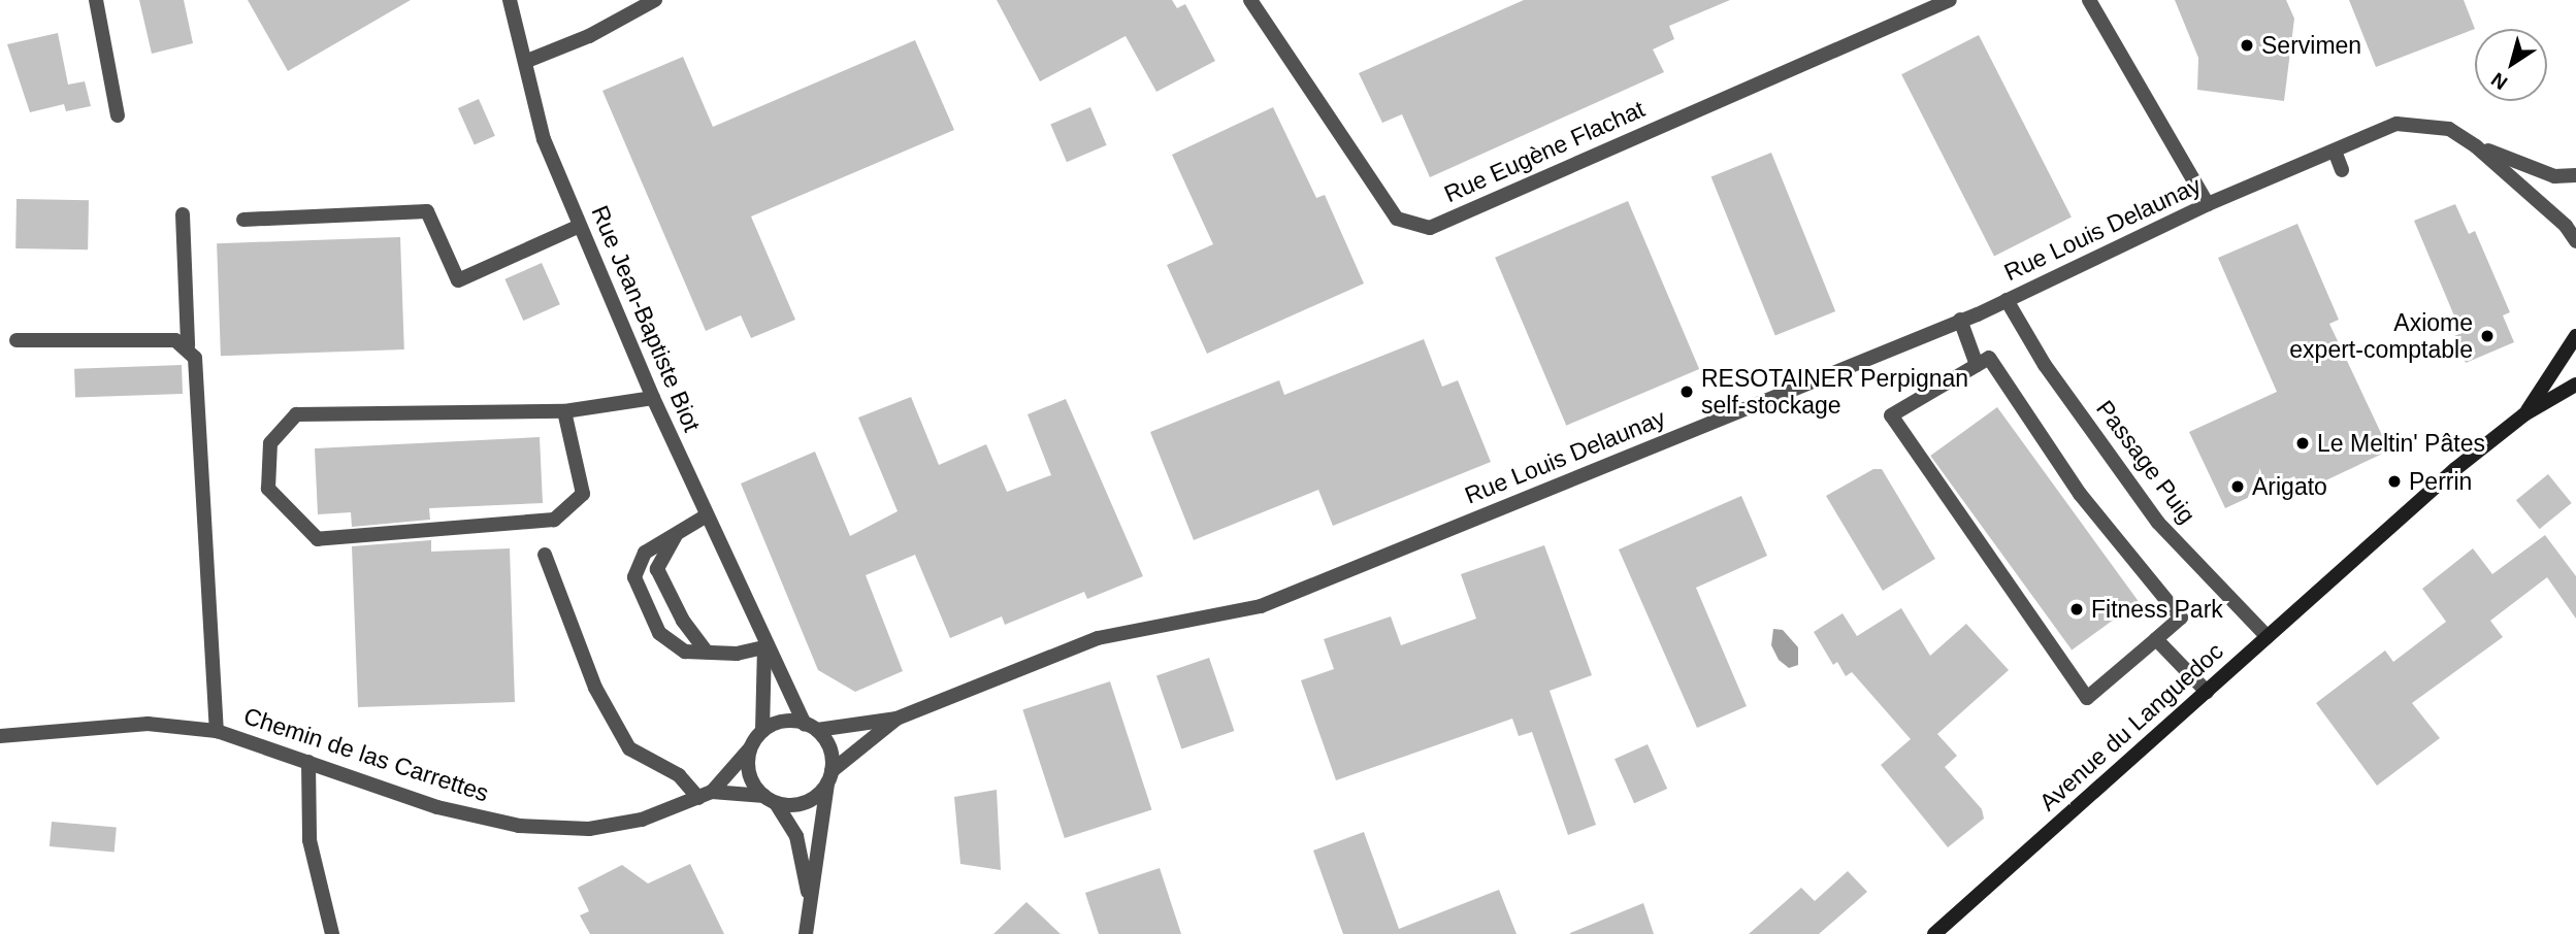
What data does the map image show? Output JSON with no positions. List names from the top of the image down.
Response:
{
  "streets": {
    "main road": ["Avenue du Languedoc"],
    "street": [
      "Rue Eugène Flachat",
      "Rue Louis Delaunay",
      "Rue Jean-Baptiste Biot",
      "Passage Puig",
      "Chemin de las Carrettes"
    ]
  },
  "crossings": [
    ["Rue Louis Delaunay", "Rue Jean-Baptiste Biot"],
    ["Rue Louis Delaunay", "Passage Puig"],
    ["Rue Louis Delaunay", "Chemin de las Carrettes"],
    ["Rue Jean-Baptiste Biot", "Chemin de las Carrettes"],
    ["Passage Puig", "Avenue du Languedoc"]
  ],
  "places": [
    "Servimen",
    "Axiome expert-comptable",
    "RESOTAINER Perpignan self-stockage",
    "Le Meltin' Pâtes",
    "Perrin",
    "Arigato",
    "Fitness Park"
  ],
  "north": "bottom left"
}
